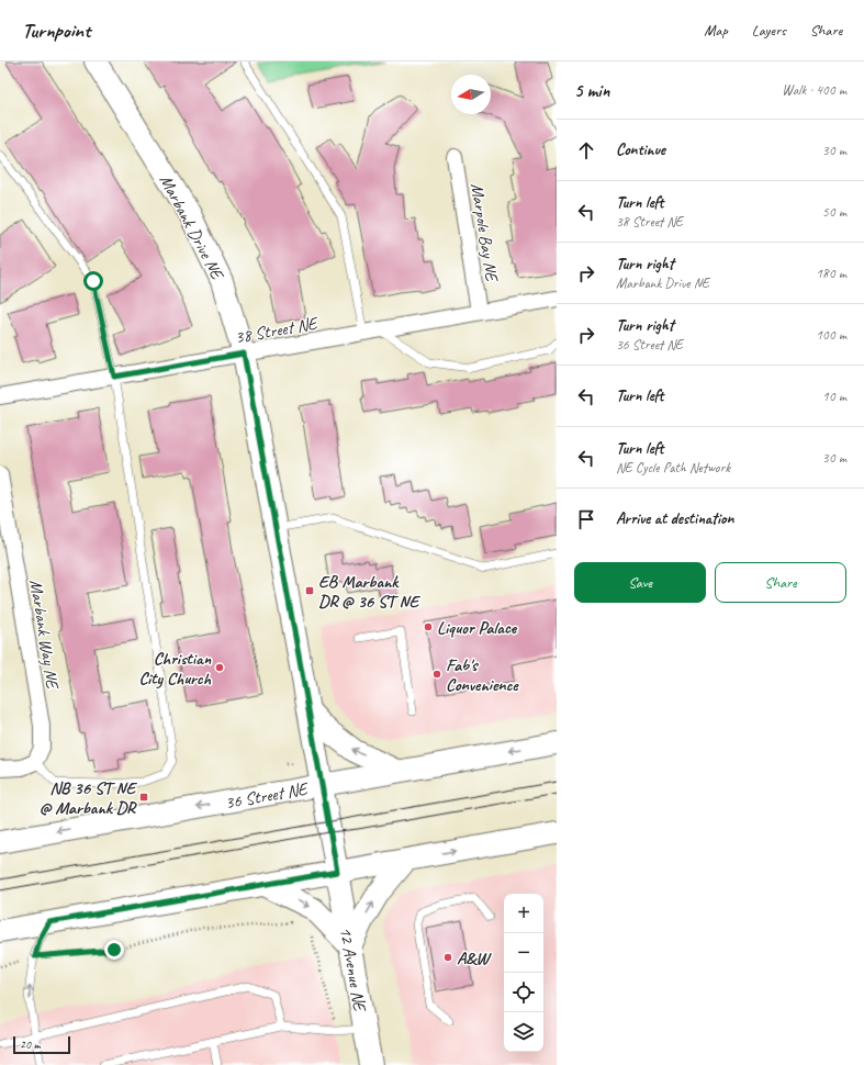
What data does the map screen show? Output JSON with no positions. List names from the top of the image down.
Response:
{
  "streets": {
    "main road": ["Marbank Drive NE", "36 Street NE", "12 Avenue NE"],
    "street": ["Marpole Bay NE", "38 Street NE", "Marbank Way NE"]
  },
  "crossings": [
    ["Marbank Drive NE", "38 Street NE"],
    ["Marbank Drive NE", "36 Street NE"],
    ["Marbank Drive NE", "12 Avenue NE"],
    ["Marpole Bay NE", "38 Street NE"]
  ],
  "places": {
    "transit": ["EB Marbank DR @ 36 ST NE", "NB 36 ST NE @ Marbank DR"],
    "other": [
      "Liquor Palace",
      "Christian City Church",
      "Fab's Convenience",
      "A&W"
    ]
  },
  "scale_bar": "20 m",
  "north": "left",
  "page": {
    "header": "Turnpoint",
    "nav": ["Map", "Layers", "Share"],
    "heading": ["5 min", "Walk · 400 m"],
    "list": [
      ["Continue", "30 m"],
      ["Turn left", "38 Street NE", "50 m"],
      ["Turn right", "Marbank Drive NE", "180 m"],
      ["Turn right", "36 Street NE", "100 m"],
      ["Turn left", "10 m"],
      ["Turn left", "NE Cycle Path Network", "30 m"],
      "Arrive at destination"
    ],
    "buttons": ["Save", "Share"],
    "map_buttons": ["+", "−"],
    "scale": "20 m"
  }
}
